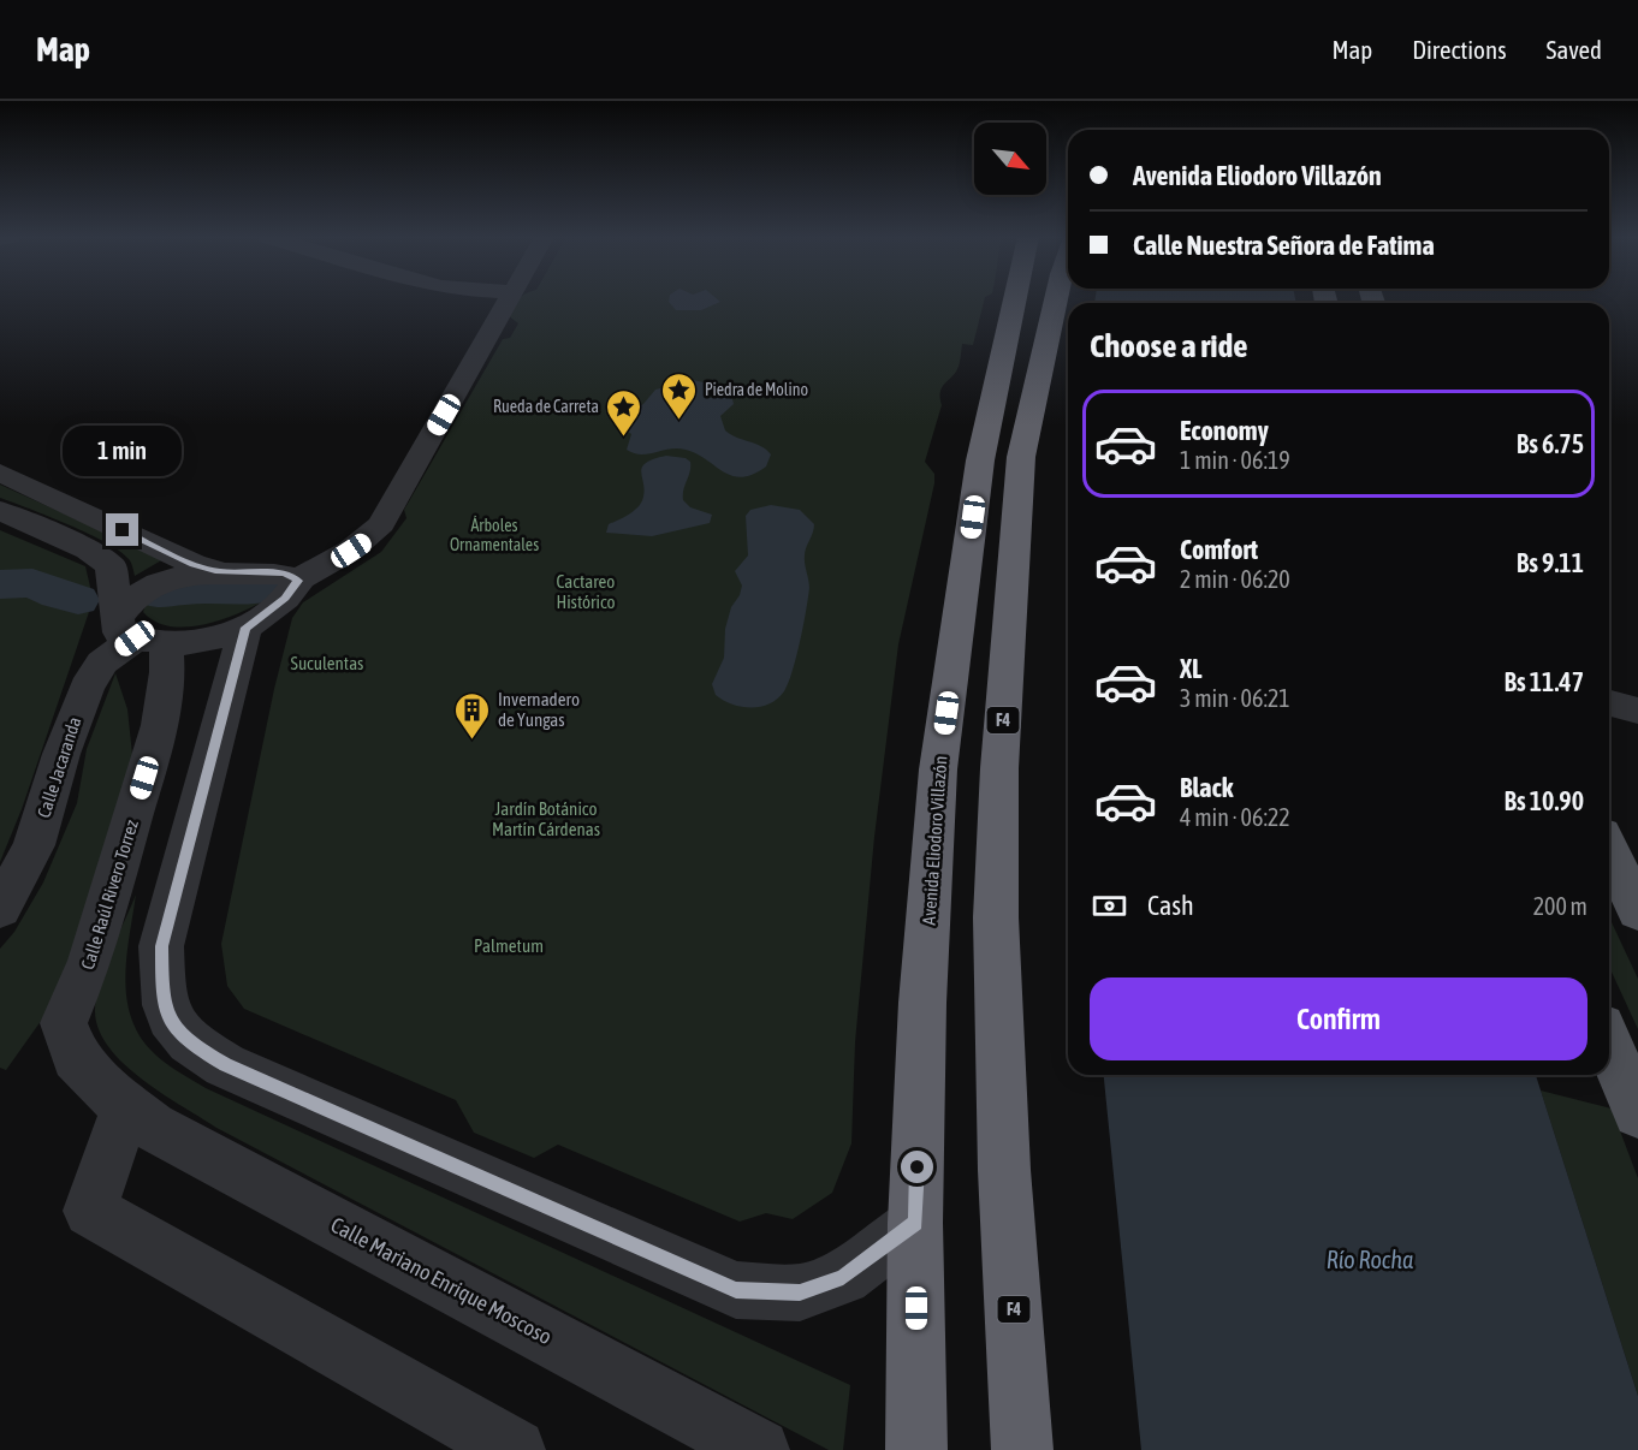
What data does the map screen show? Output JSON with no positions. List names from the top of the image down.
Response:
{
  "streets": {
    "highway": ["F4", "Avenida Eliodoro Villazón"],
    "street": ["Calle Jacaranda", "Calle Raúl Rivero Torrez", "Calle Mariano Enrique Moscoso"]
  },
  "crossings": [
    ["Calle Jacaranda", "Calle Raúl Rivero Torrez"],
    ["Calle Raúl Rivero Torrez", "Calle Mariano Enrique Moscoso"]
  ],
  "water": ["Río Rocha"],
  "parks": [
    "Árboles Ornamentales",
    "Cactareo Histórico",
    "Suculentas",
    "Jardín Botánico Martín Cárdenas",
    "Palmetum"
  ],
  "places": {
    "place": ["Piedra de Molino", "Rueda de Carreta"],
    "building": ["Invernadero de Yungas"]
  },
  "north": "bottom right",
  "page": {
    "header": "Map",
    "nav": ["Map", "Directions", "Saved"],
    "banner": ["Avenida Eliodoro Villazón", "Calle Nuestra Señora de Fatima"],
    "heading": "Choose a ride",
    "list": [
      {
        "name": "Economy",
        "note": "1 min · 06:19",
        "value": "Bs 6.75"
      },
      {
        "name": "Comfort",
        "note": "2 min · 06:20",
        "value": "Bs 9.11"
      },
      {
        "name": "XL",
        "note": "3 min · 06:21",
        "value": "Bs 11.47"
      },
      {
        "name": "Black",
        "note": "4 min · 06:22",
        "value": "Bs 10.90"
      }
    ],
    "bubble": "1 min",
    "pay": ["Cash", "200 m"],
    "buttons": "Confirm"
  }
}
